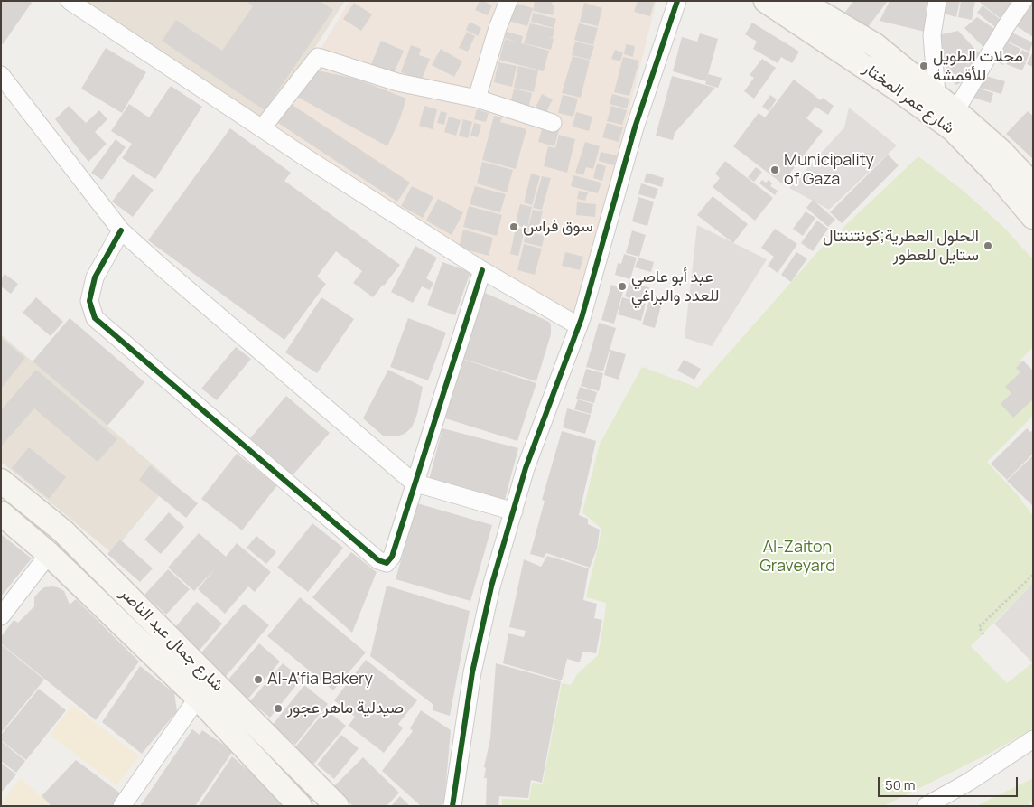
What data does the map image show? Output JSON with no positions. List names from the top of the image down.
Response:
{
  "streets": {
    "main road": ["شارع عمر المختار", "شارع جمال عبد الناصر"]
  },
  "parks": ["Al-Zaiton Graveyard"],
  "places": [
    "محلات الطويل للأقمشة",
    "Municipality of Gaza",
    "سوق فراس",
    "الحلول العطرية;كونتننتال ستايل للعطور",
    "عبد أبو عاصي للعدد والبراغي",
    "Al-A'fia Bakery",
    "صيدلية ماهر عجور"
  ],
  "scale_bar": "50 m"
}
